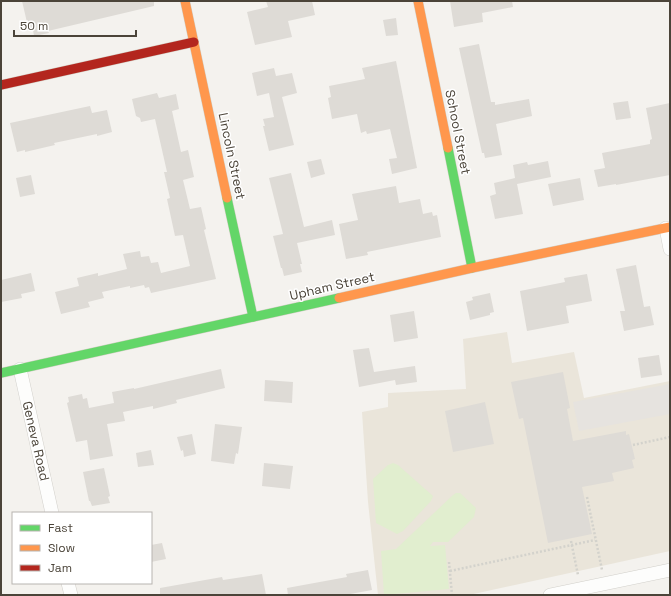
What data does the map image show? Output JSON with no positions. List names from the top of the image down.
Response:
{
  "streets": {
    "street": [
      "School Street",
      "Lincoln Street",
      "Upham Street",
      "Geneva Road"
    ]
  },
  "crossings": [
    ["School Street", "Upham Street"],
    ["Lincoln Street", "Upham Street"],
    ["Upham Street", "Geneva Road"]
  ],
  "legend": ["Fast", "Slow", "Jam"],
  "scale_bar": "50 m"
}
